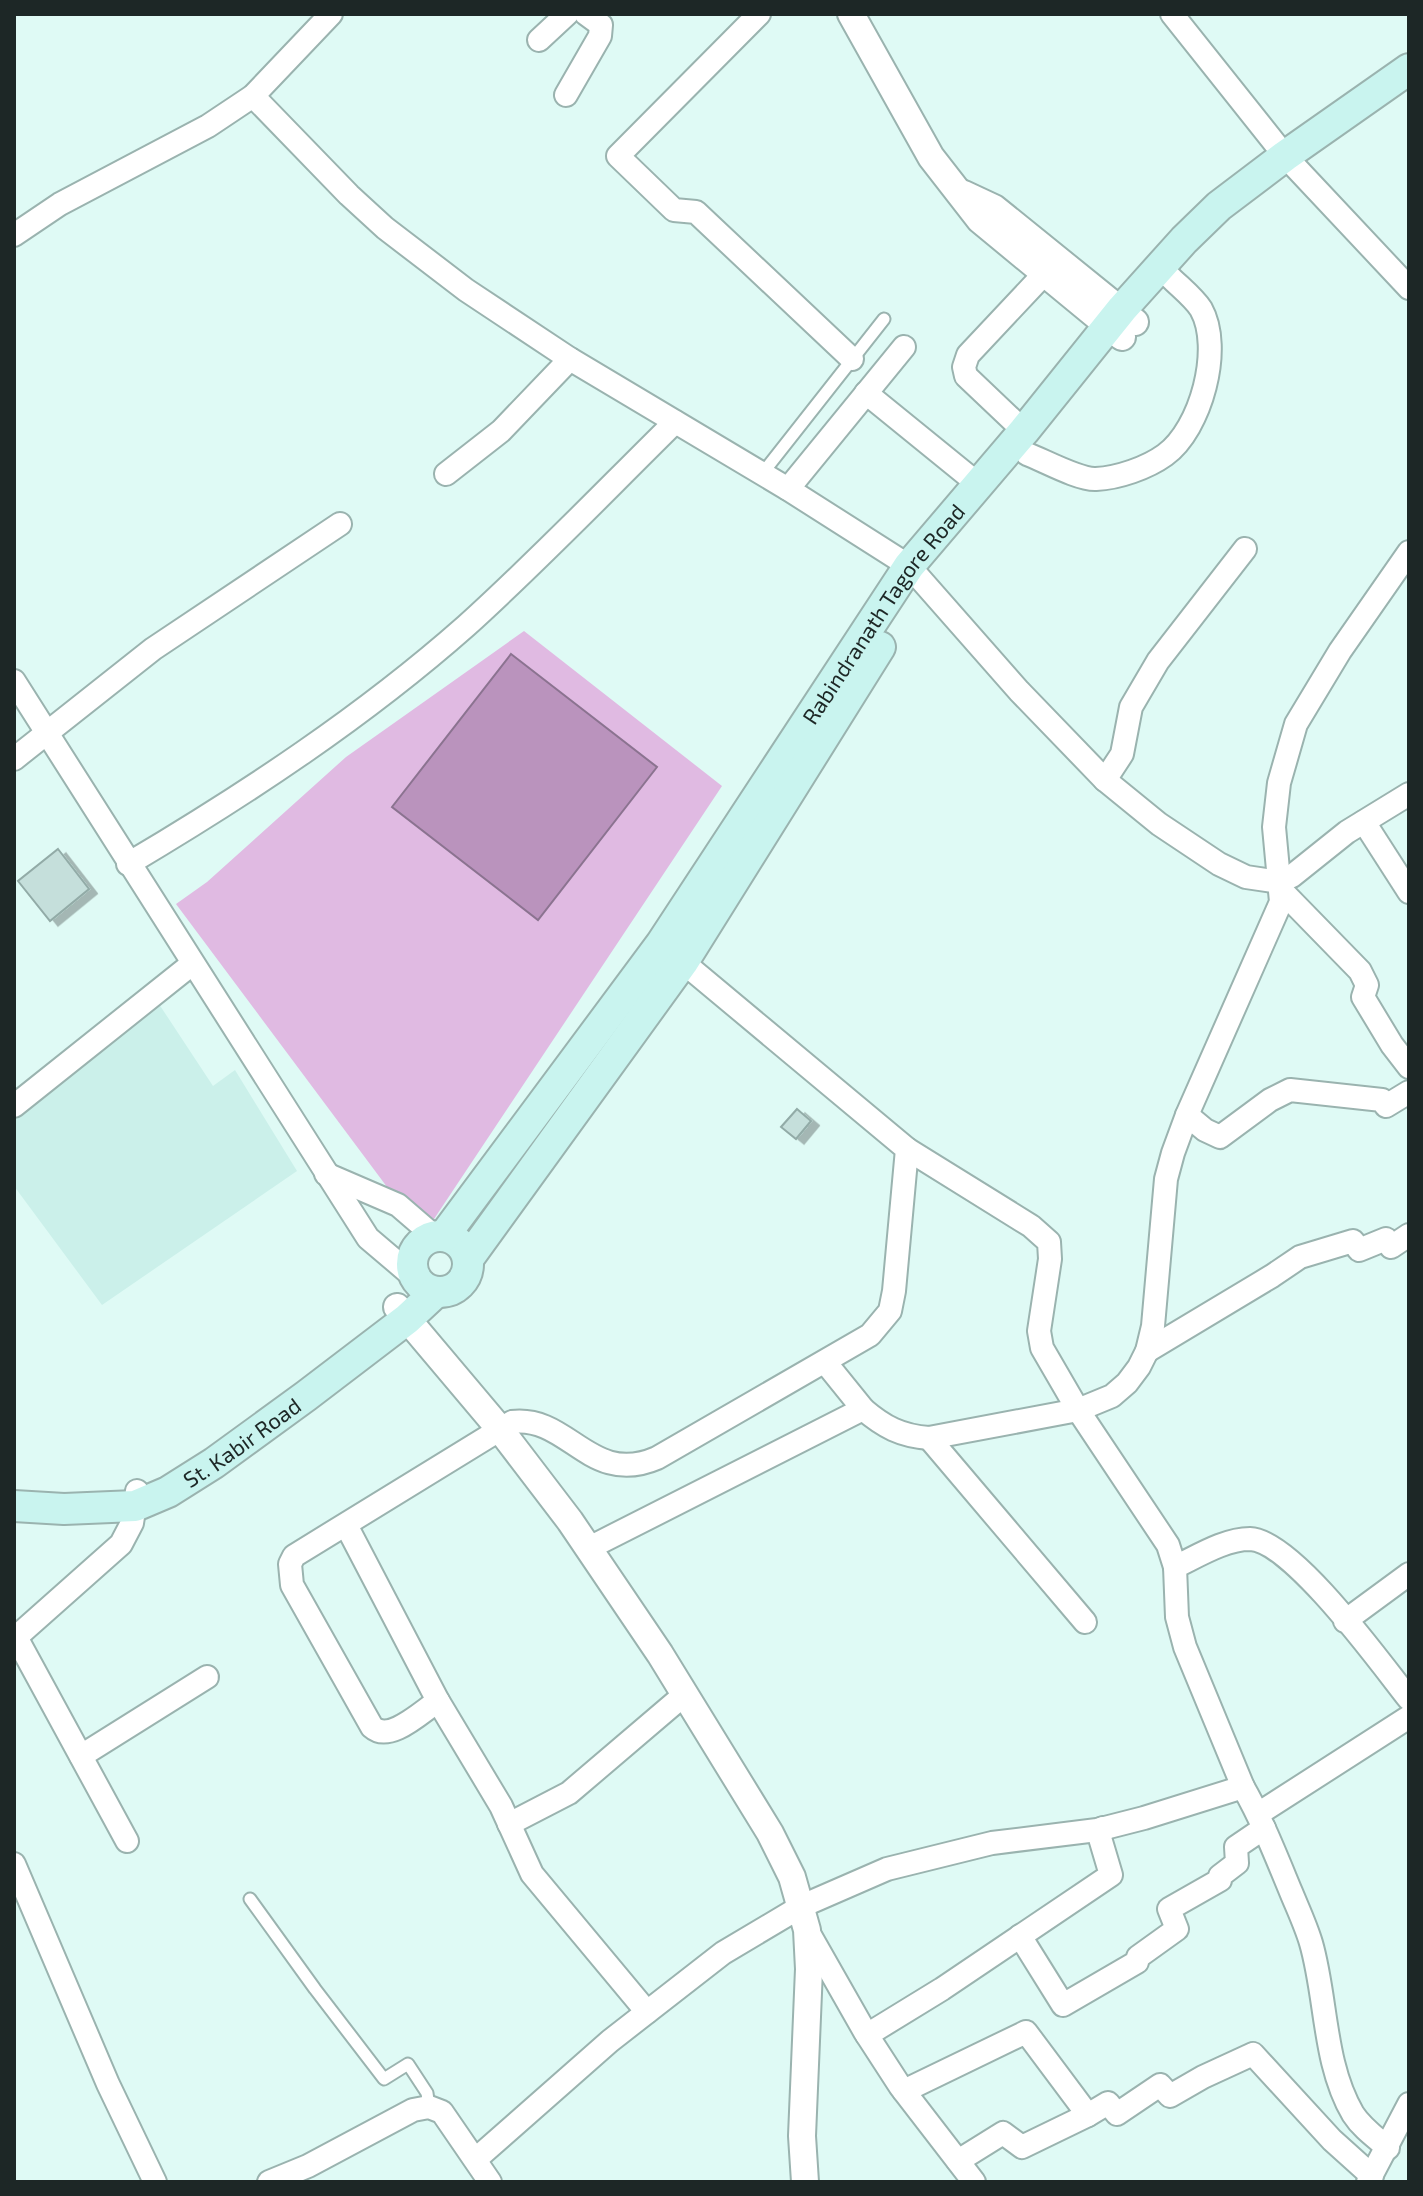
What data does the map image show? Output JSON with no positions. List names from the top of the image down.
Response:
{
  "streets": {
    "main road": ["Rabindranath Tagore Road", "St. Kabir Road"]
  },
  "crossings": [
    ["Rabindranath Tagore Road", "St. Kabir Road"]
  ]
}
